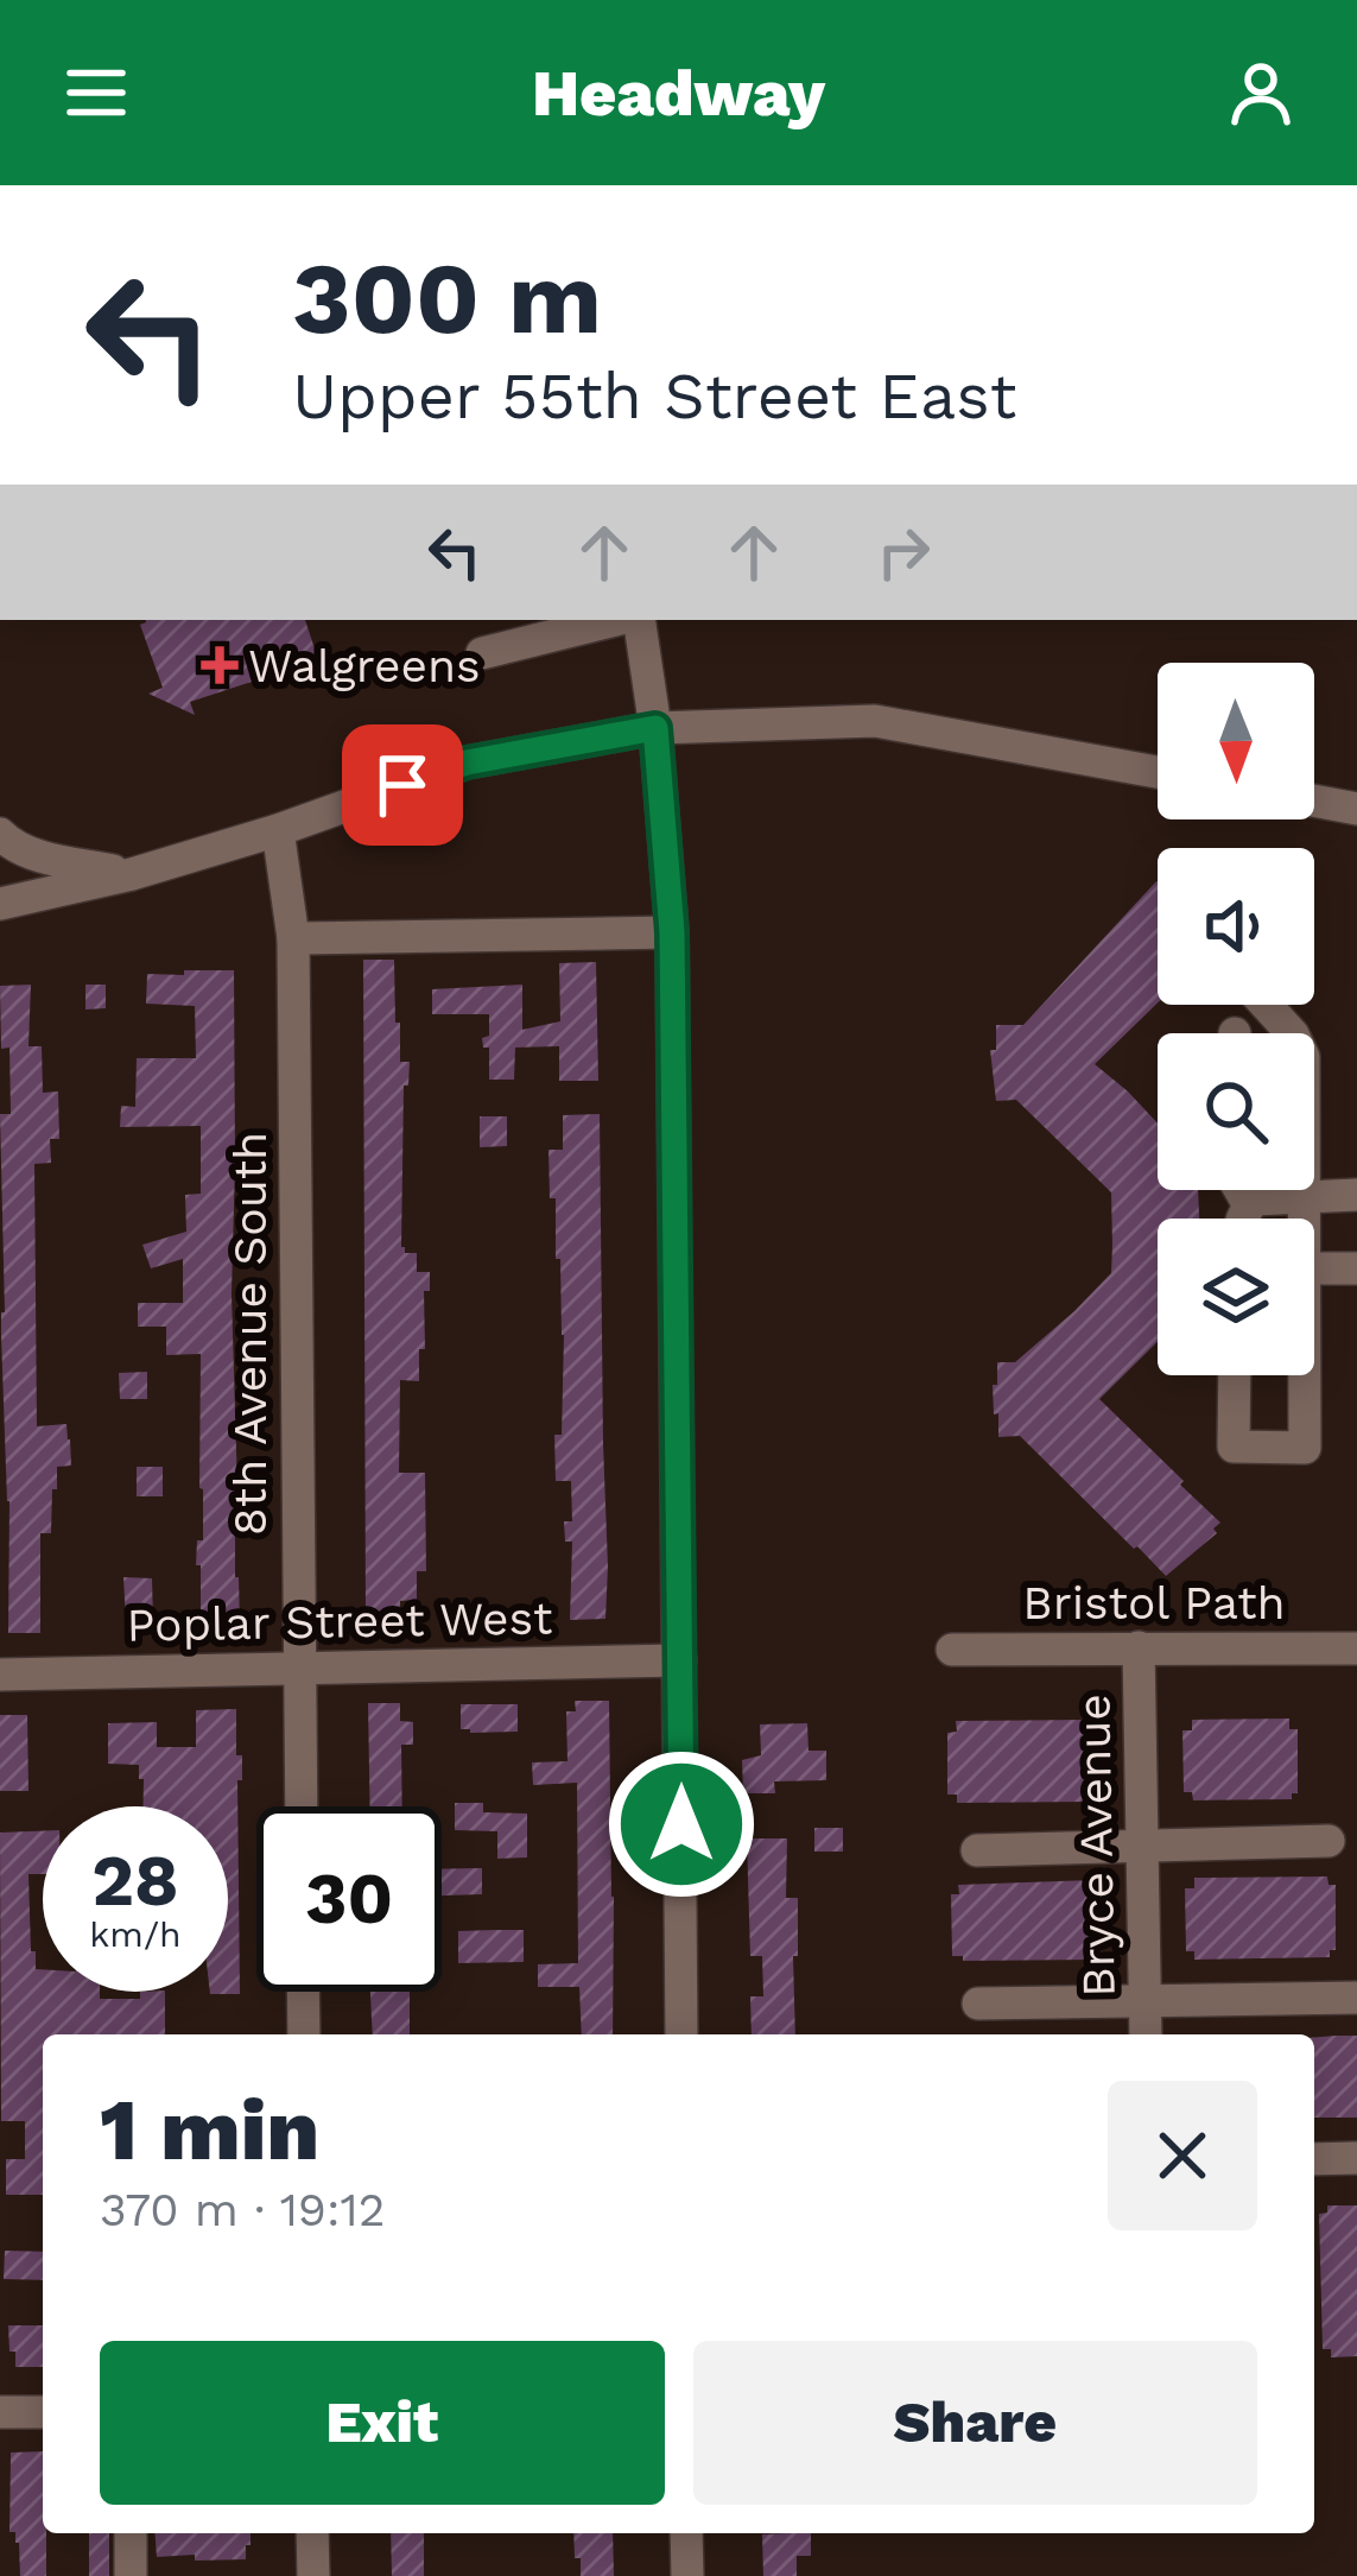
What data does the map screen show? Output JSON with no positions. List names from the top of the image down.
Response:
{
  "streets": {
    "street": [
      "8th Avenue South",
      "Bristol Path",
      "Poplar Street West",
      "Bryce Avenue"
    ]
  },
  "crossings": [
    ["8th Avenue South", "Poplar Street West"],
    ["Bristol Path", "Bryce Avenue"]
  ],
  "places": {
    "health": ["Walgreens"]
  },
  "north": "bottom",
  "page": {
    "header": "Headway",
    "turn": ["300 m", "Upper 55th Street East"],
    "speed": "28 km/h",
    "limit": "30",
    "heading": ["1 min", "370 m · 19:12"],
    "buttons": ["Exit", "Share"]
  }
}
